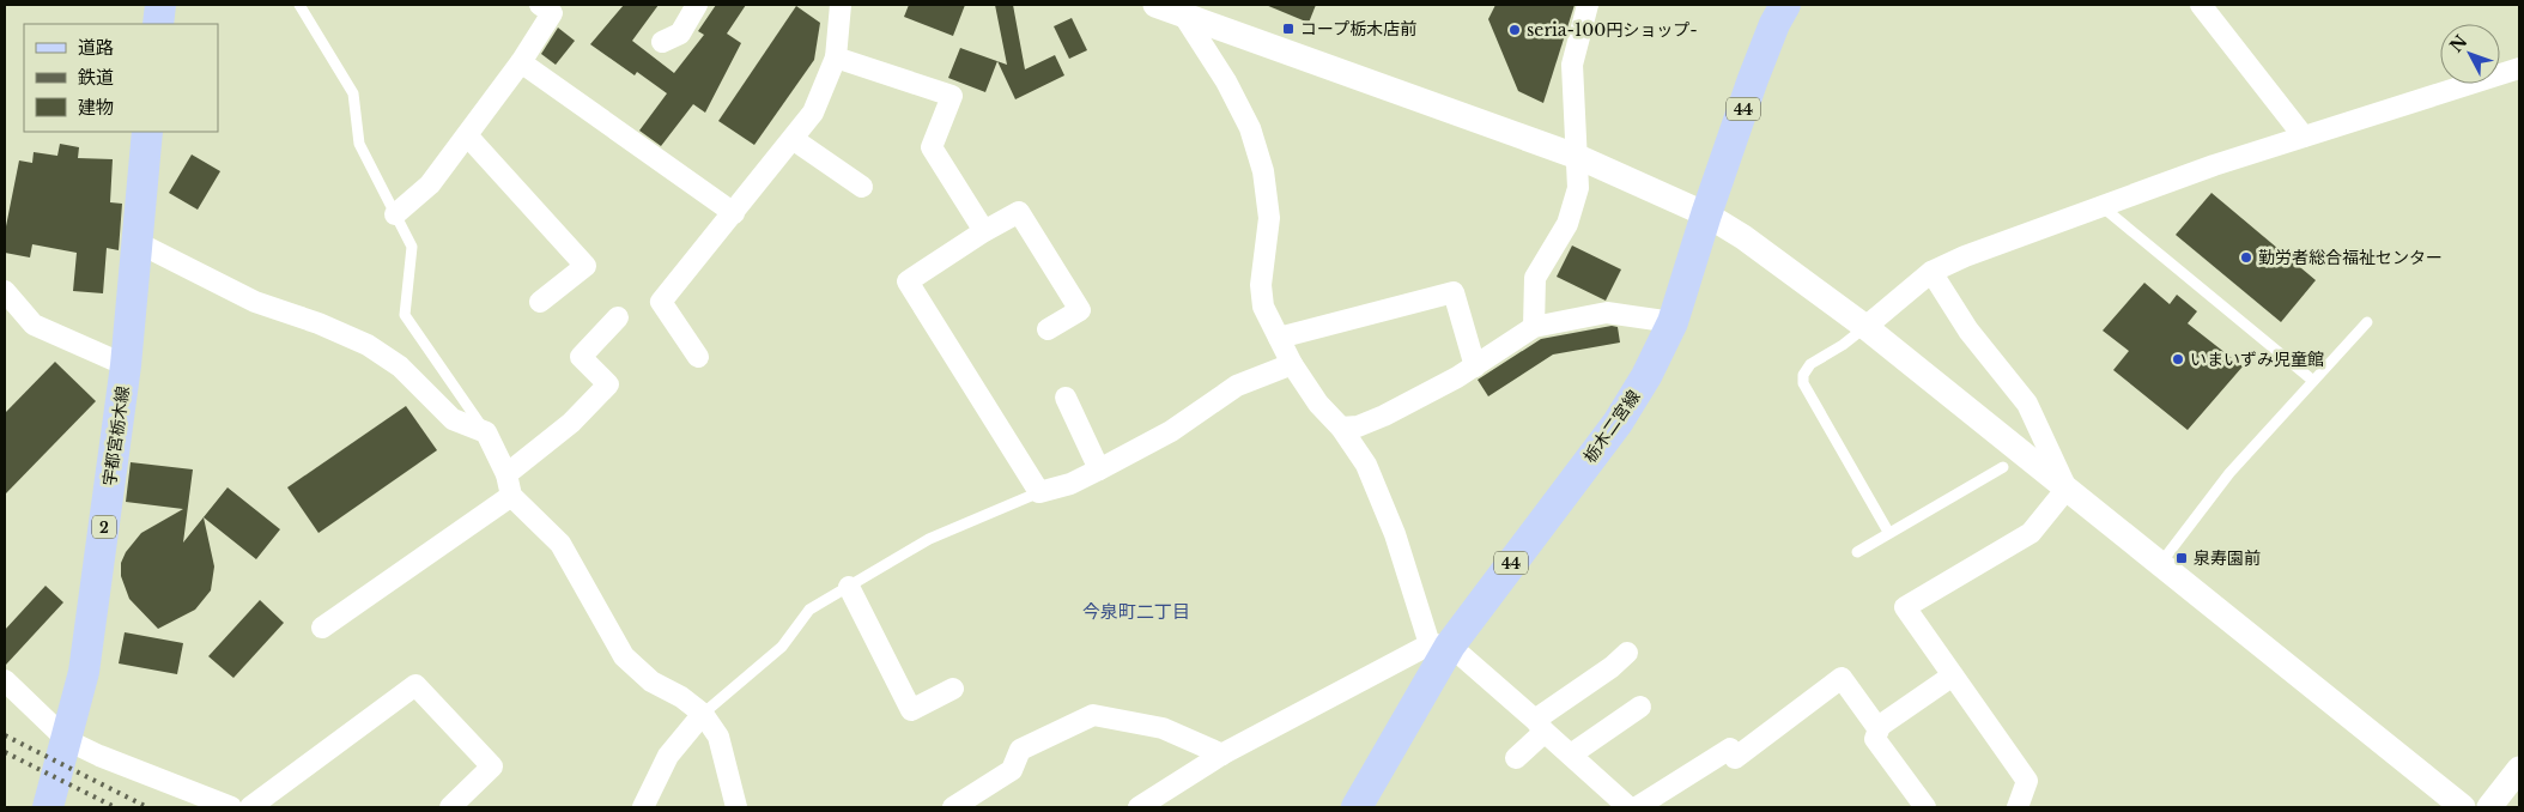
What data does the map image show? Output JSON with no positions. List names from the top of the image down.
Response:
{
  "streets": {
    "main road": [
      "44",
      "栃木二宮線",
      "宇都宮栃木線",
      "2"
    ]
  },
  "districts": ["今泉町二丁目"],
  "places": {
    "transit": ["コープ栃木店前", "泉寿園前"],
    "other": ["seria-100円ショップ-", "勤労者総合福祉センター", "いまいずみ児童館"]
  },
  "legend": ["道路", "鉄道", "建物"],
  "north": "top left"
}
